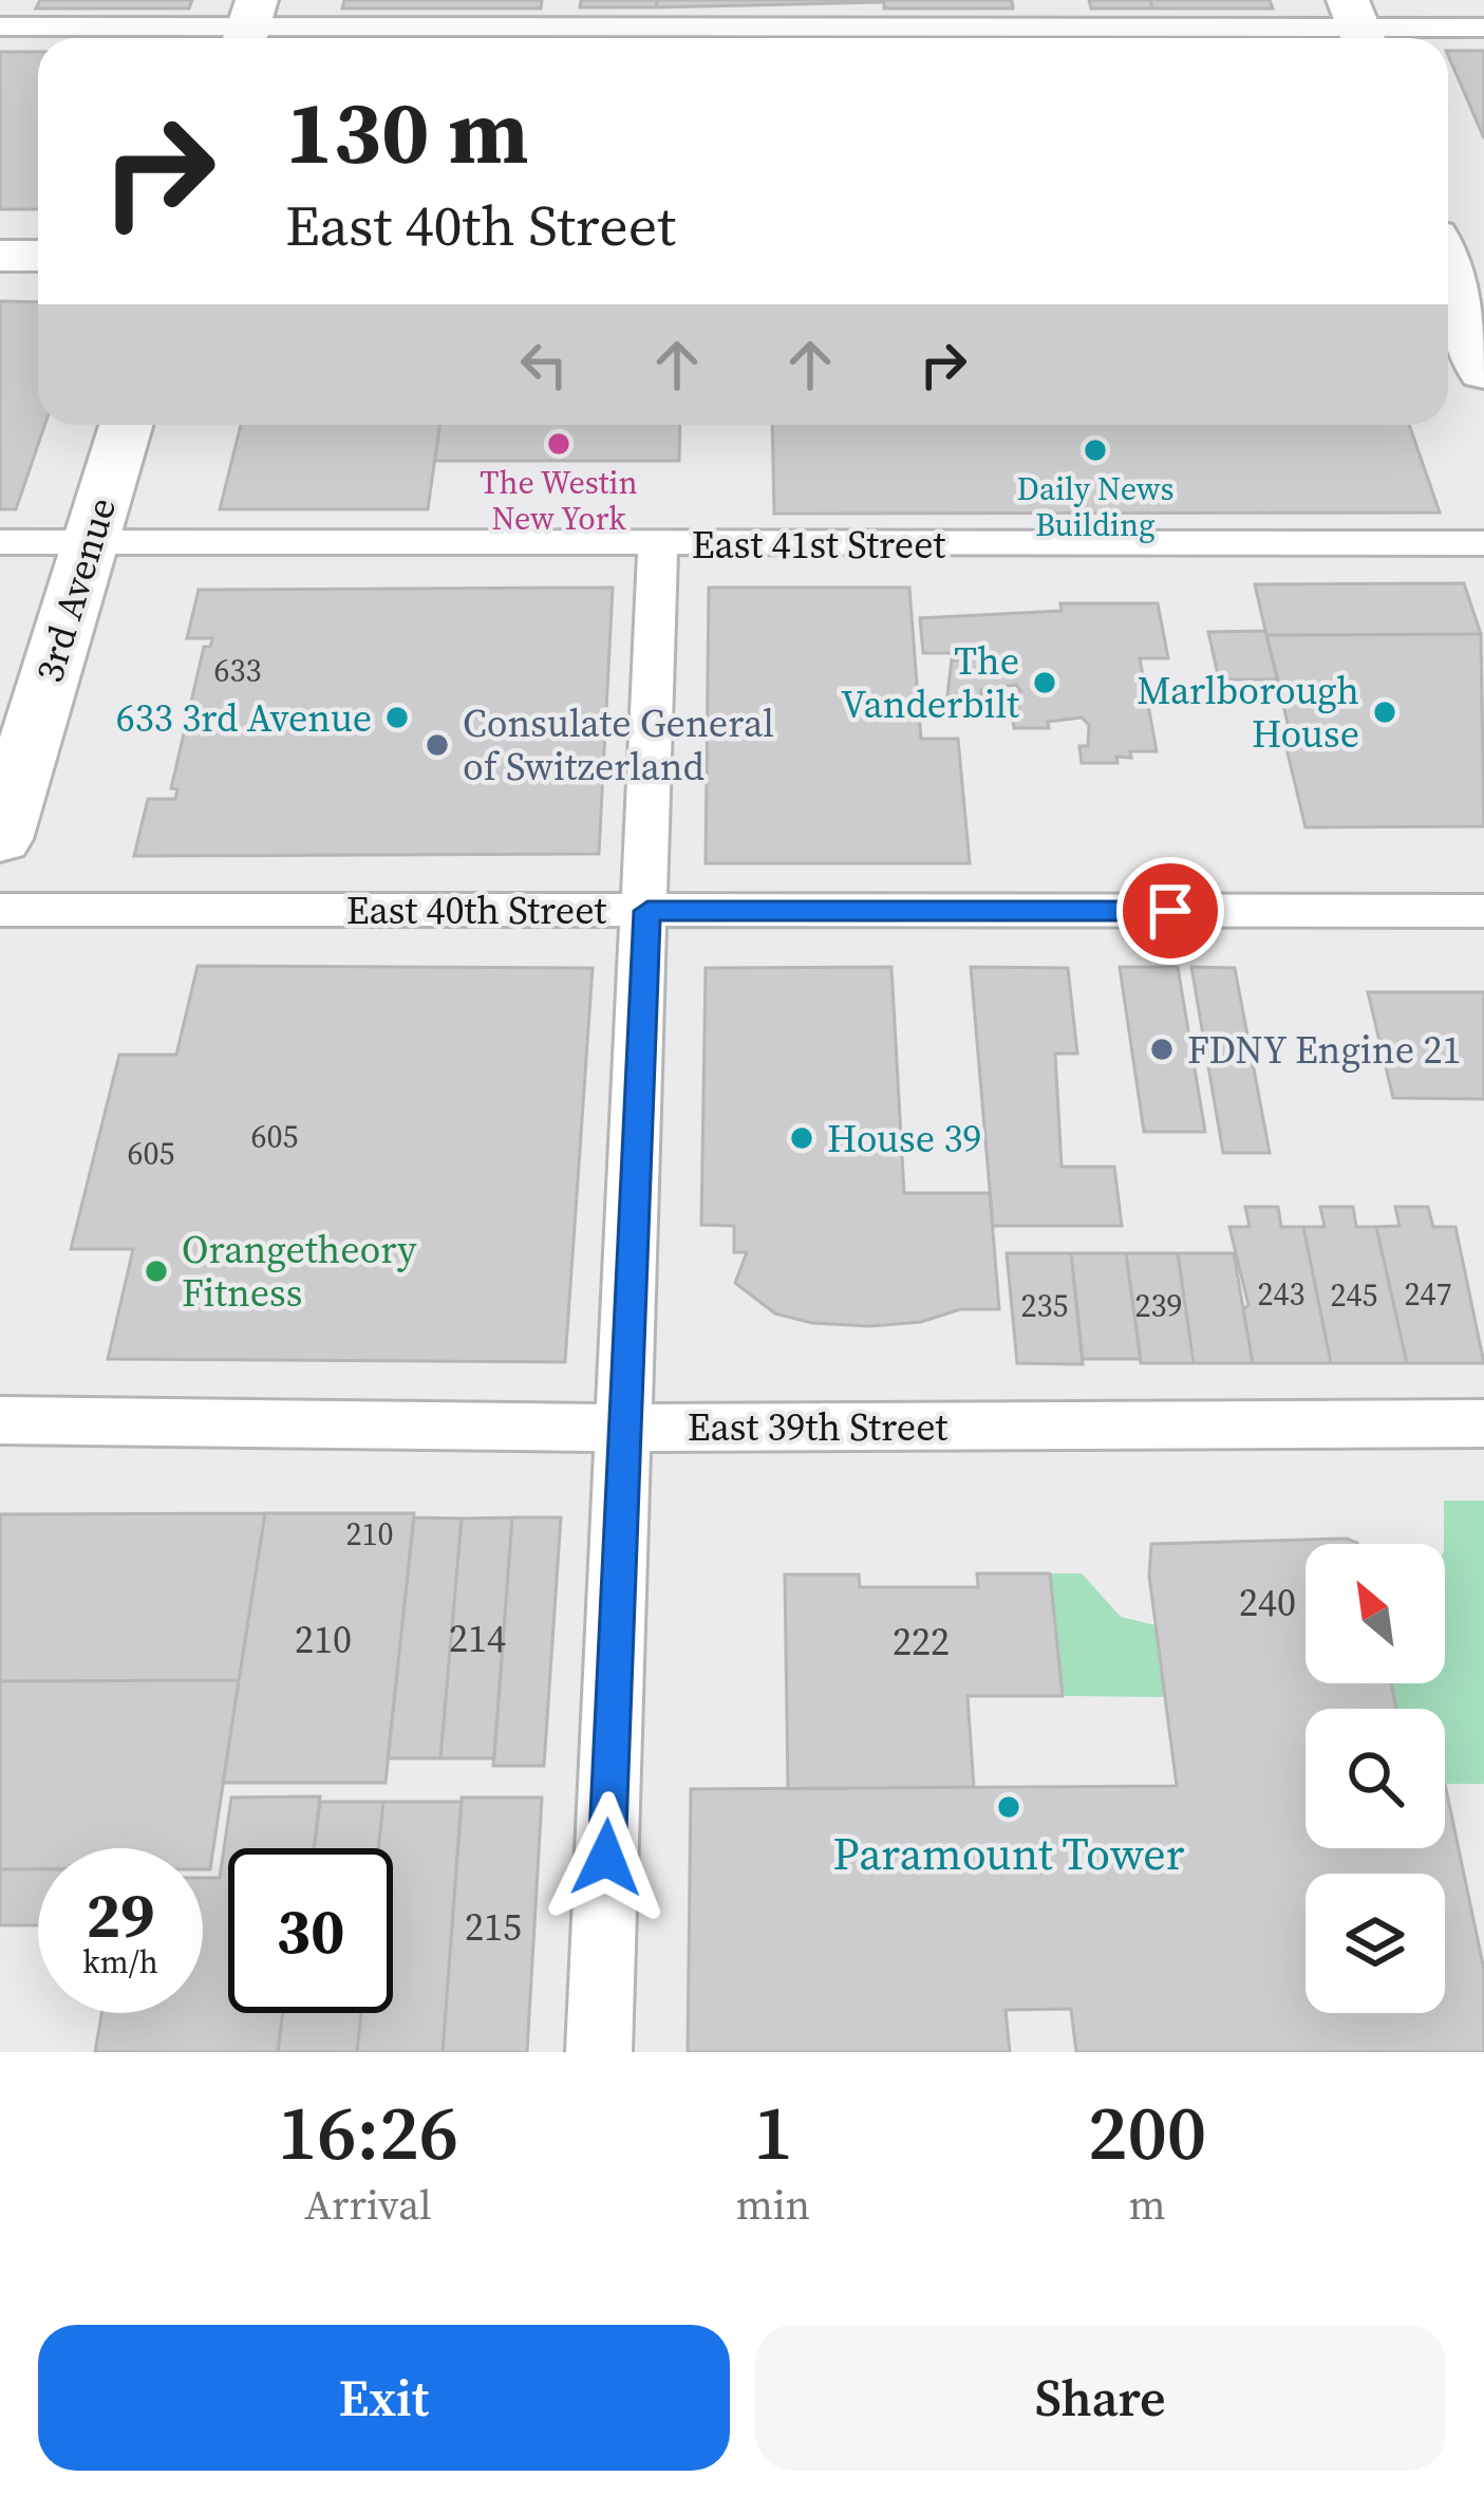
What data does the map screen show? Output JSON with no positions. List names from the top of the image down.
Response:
{
  "streets": {
    "main road": ["3rd Avenue"],
    "street": ["East 41st Street", "East 40th Street", "East 39th Street"]
  },
  "crossings": [
    ["East 41st Street", "3rd Avenue"]
  ],
  "places": [
    "The Westin New York",
    "Daily News Building",
    "The Vanderbilt",
    "Marlborough House",
    "633 3rd Avenue",
    "Consulate General of Switzerland",
    "FDNY Engine 21",
    "House 39",
    "Orangetheory Fitness",
    "Paramount Tower"
  ],
  "house_numbers": [
    "633",
    "605",
    "605",
    "243",
    "247",
    "245",
    "235",
    "239",
    "210",
    "240",
    "214",
    "210",
    "222",
    "215"
  ],
  "north": "top left",
  "page": {
    "turn": ["130 m", "East 40th Street"],
    "speed": "29 km/h",
    "limit": "30",
    "eta": [
      "16:26",
      "Arrival",
      "1",
      "min",
      "200",
      "m"
    ],
    "buttons": ["Exit", "Share"]
  }
}
